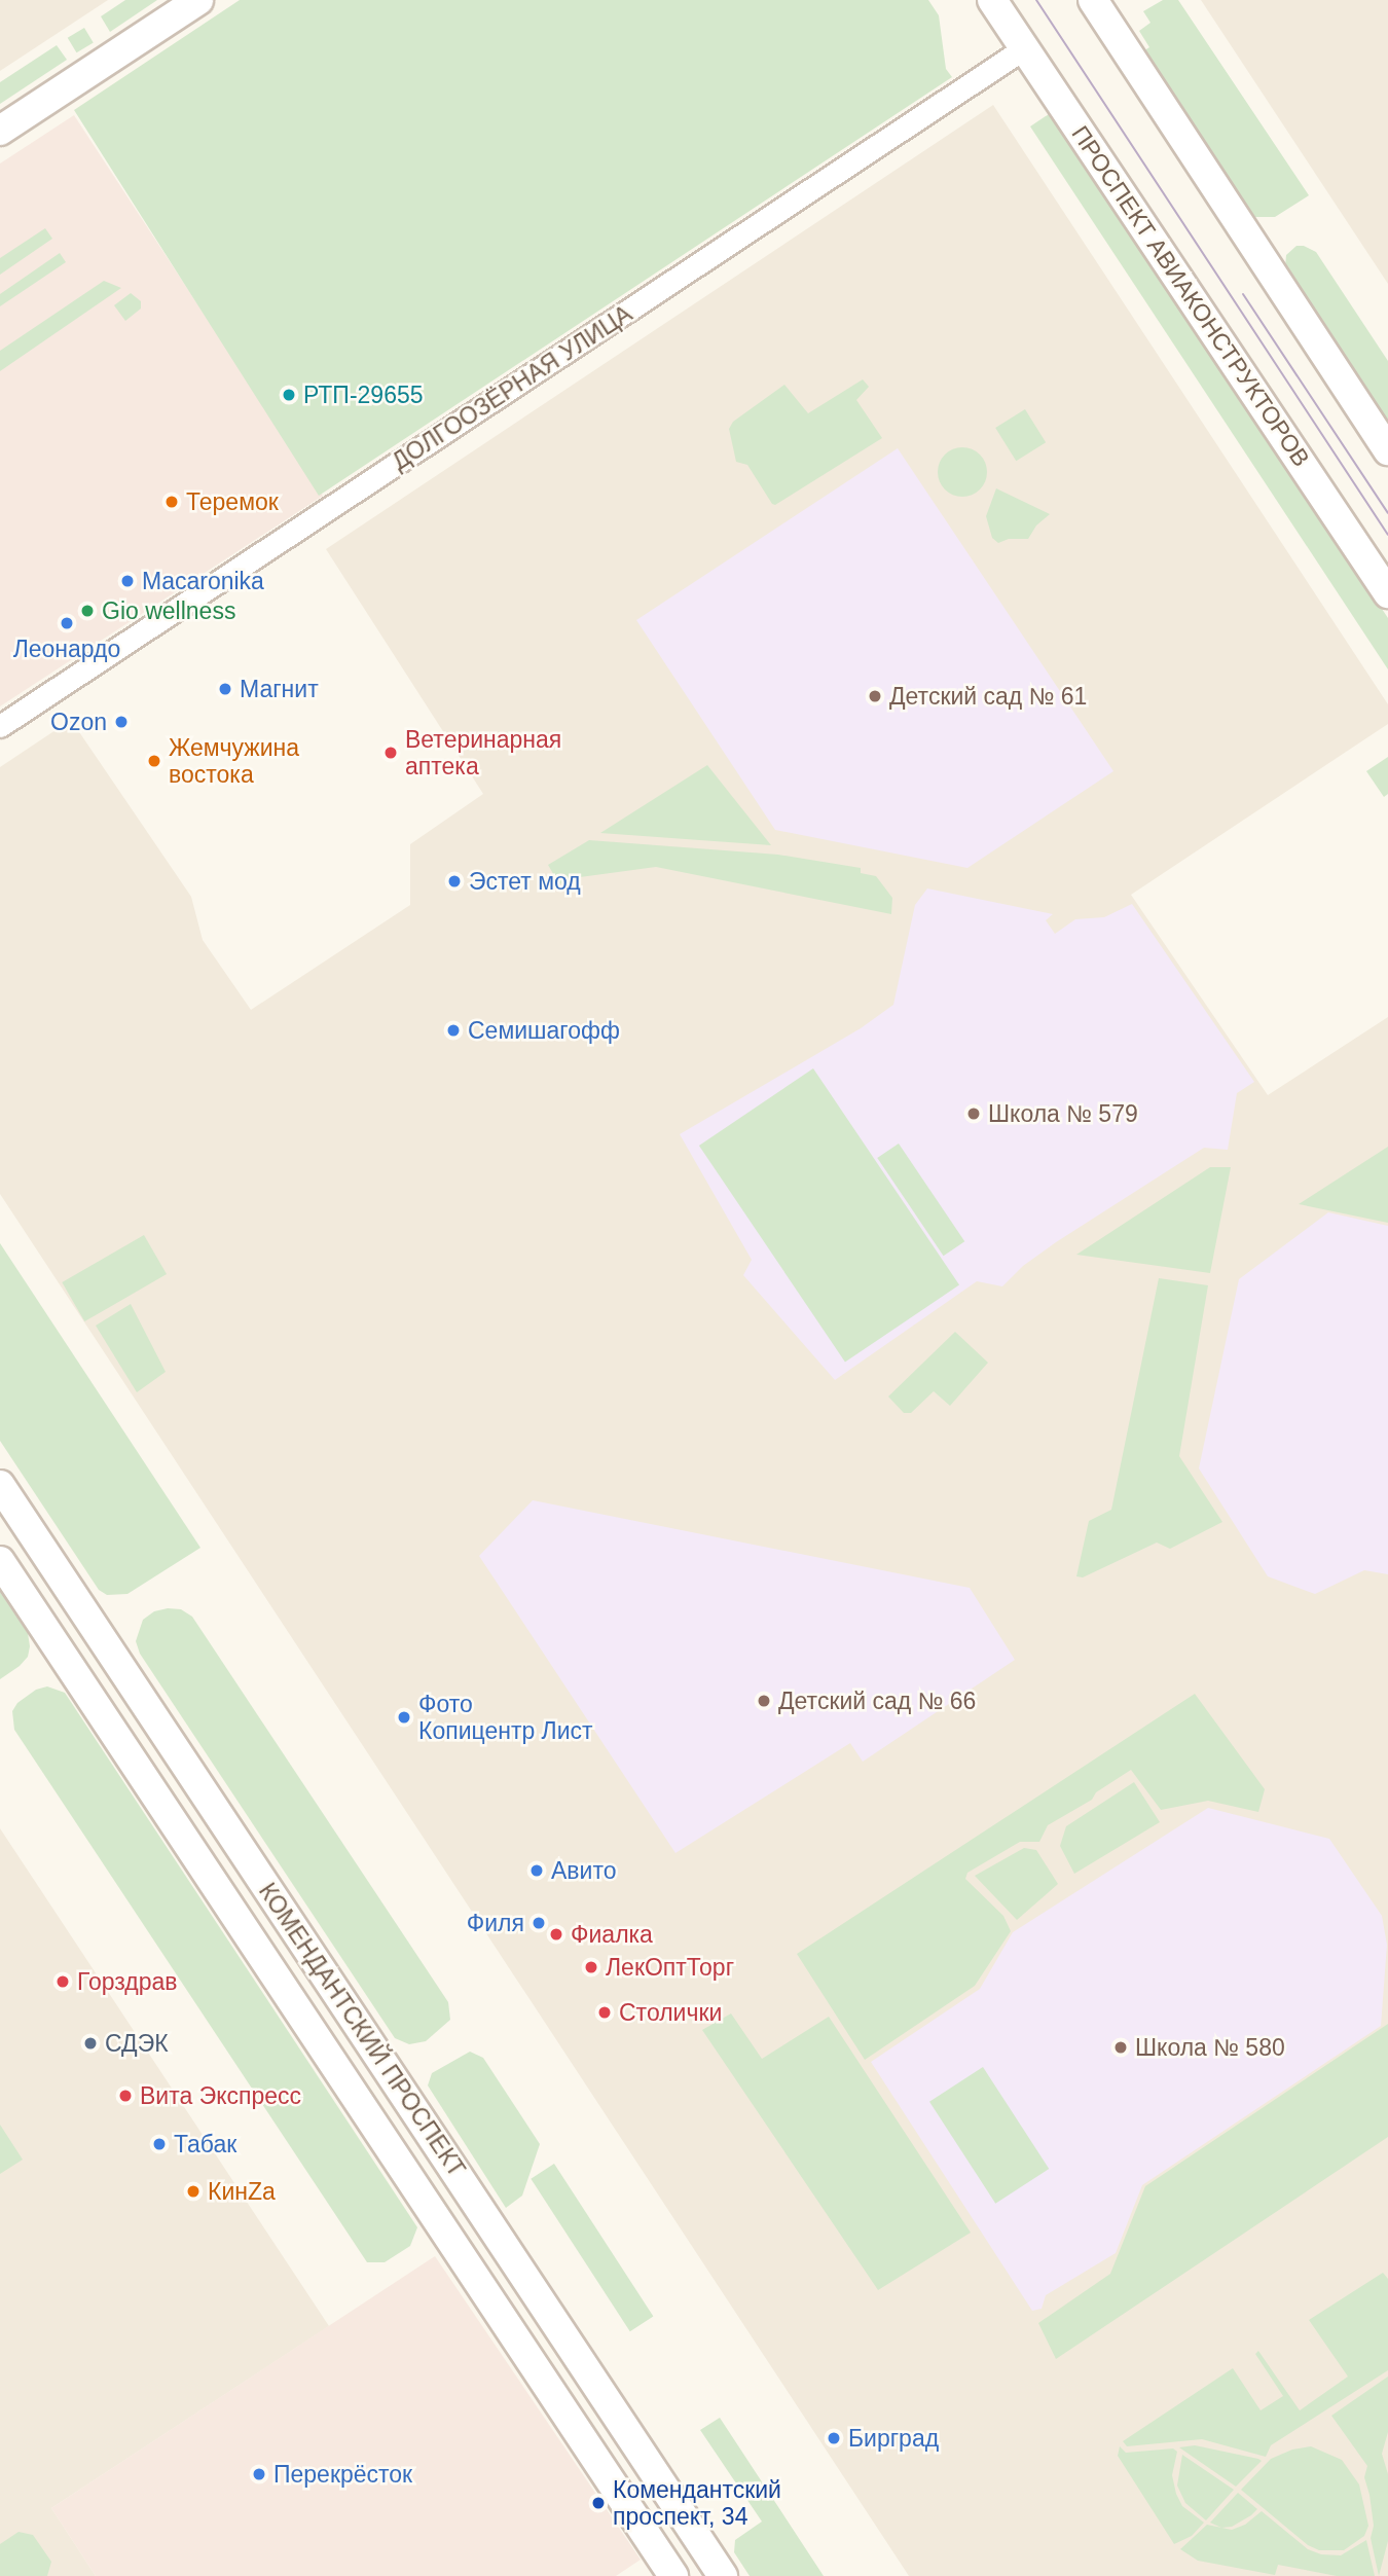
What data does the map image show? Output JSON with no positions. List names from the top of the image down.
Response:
{
  "streets": {
    "main road": ["ПРОСПЕКТ АВИАКОНСТРУКТОРОВ", "КОМЕНДАНТСКИЙ ПРОСПЕКТ"],
    "street": ["ДОЛГООЗЁРНАЯ УЛИЦА"]
  },
  "crossings": [
    ["ПРОСПЕКТ АВИАКОНСТРУКТОРОВ", "ДОЛГООЗЁРНАЯ УЛИЦА"]
  ],
  "places": [
    "РТП-29655",
    "Теремок",
    "Macaronika",
    "Gio wellness",
    "Леонардо",
    "Магнит",
    "Детский сад № 61",
    "Ozon",
    "Ветеринарная аптека",
    "Жемчужина востока",
    "Эстет мод",
    "Семишагофф",
    "Школа № 579",
    "Детский сад № 66",
    "Фото Копицентр Лист",
    "Авито",
    "Филя",
    "Фиалка",
    "ЛекОптТорг",
    "Горздрав",
    "Столички",
    "СДЭК",
    "Школа № 580",
    "Вита Экспресс",
    "Табак",
    "КинZa",
    "Бирград",
    "Перекрёсток",
    "Комендантский проспект, 34"
  ]
}
